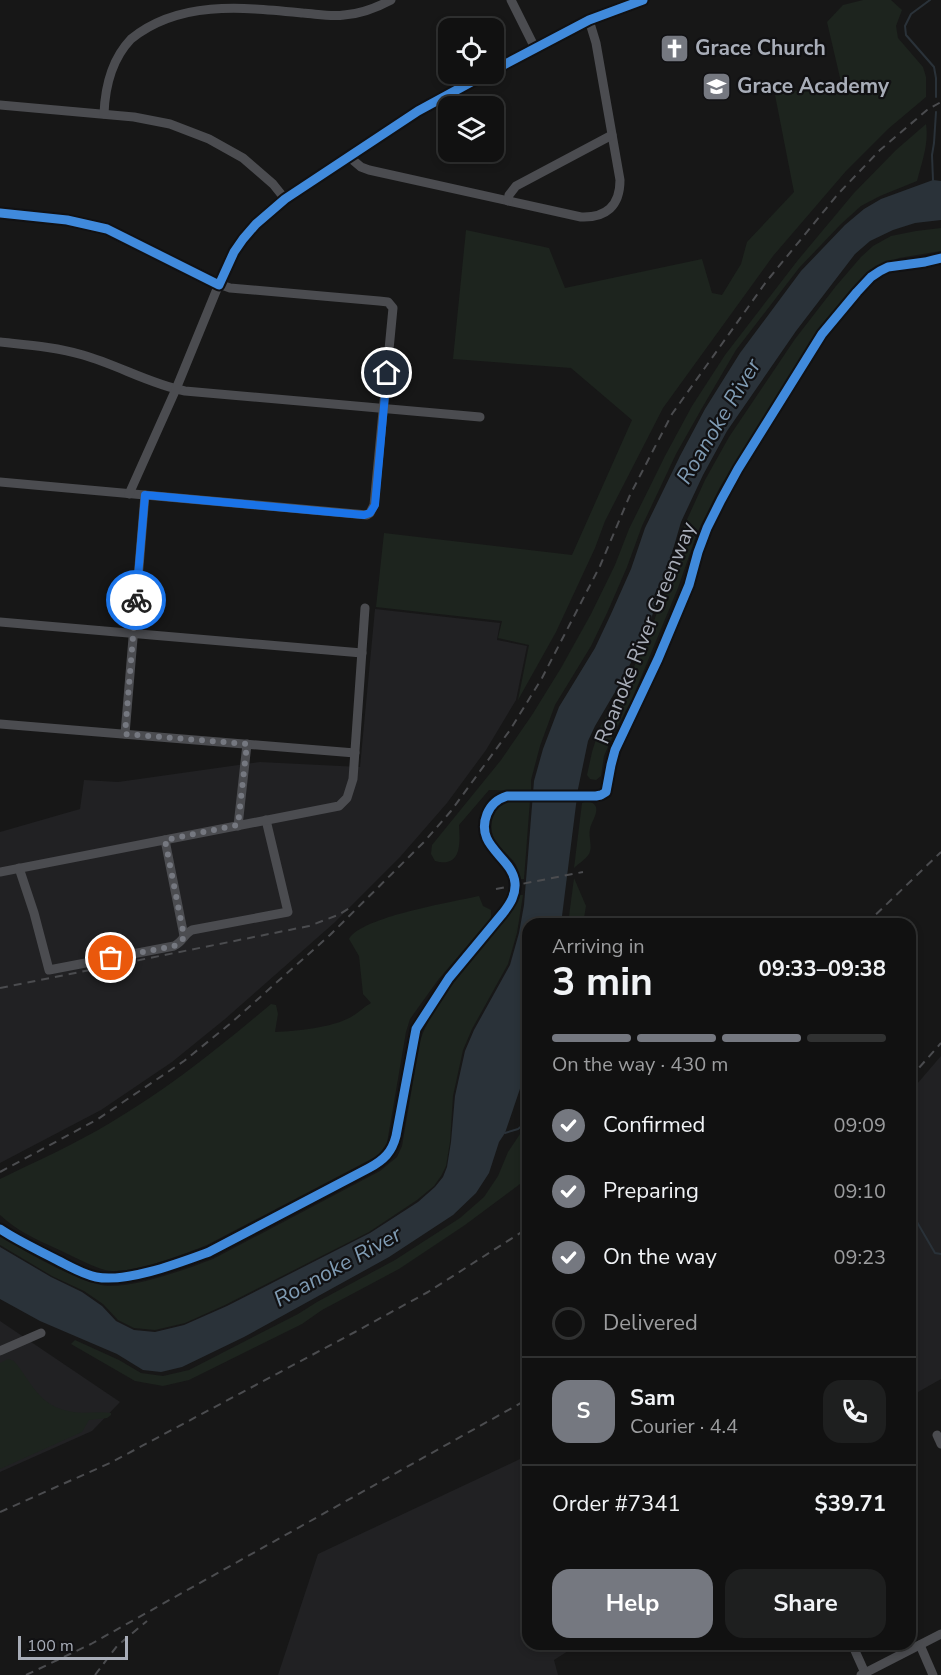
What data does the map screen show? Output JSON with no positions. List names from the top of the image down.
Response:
{
  "streets": {
    "cycle path": ["Roanoke River Greenway"]
  },
  "water": ["Roanoke River"],
  "places": {
    "church": ["Grace Church"],
    "school or university": ["Grace Academy"]
  },
  "scale_bar": "100 m",
  "page": {
    "heading": ["3 min", "Arriving in", "09:33–09:38"],
    "panel": [
      "Sam",
      "Courier · 4.4",
      "Order #7341",
      "$39.71"
    ],
    "bar": "On the way · 430 m",
    "list": [
      ["Confirmed", "09:09"],
      ["Preparing", "09:10"],
      ["On the way", "09:23"],
      "Delivered"
    ],
    "round": "S",
    "buttons": ["Help", "Share"],
    "scale": "100 m"
  }
}
